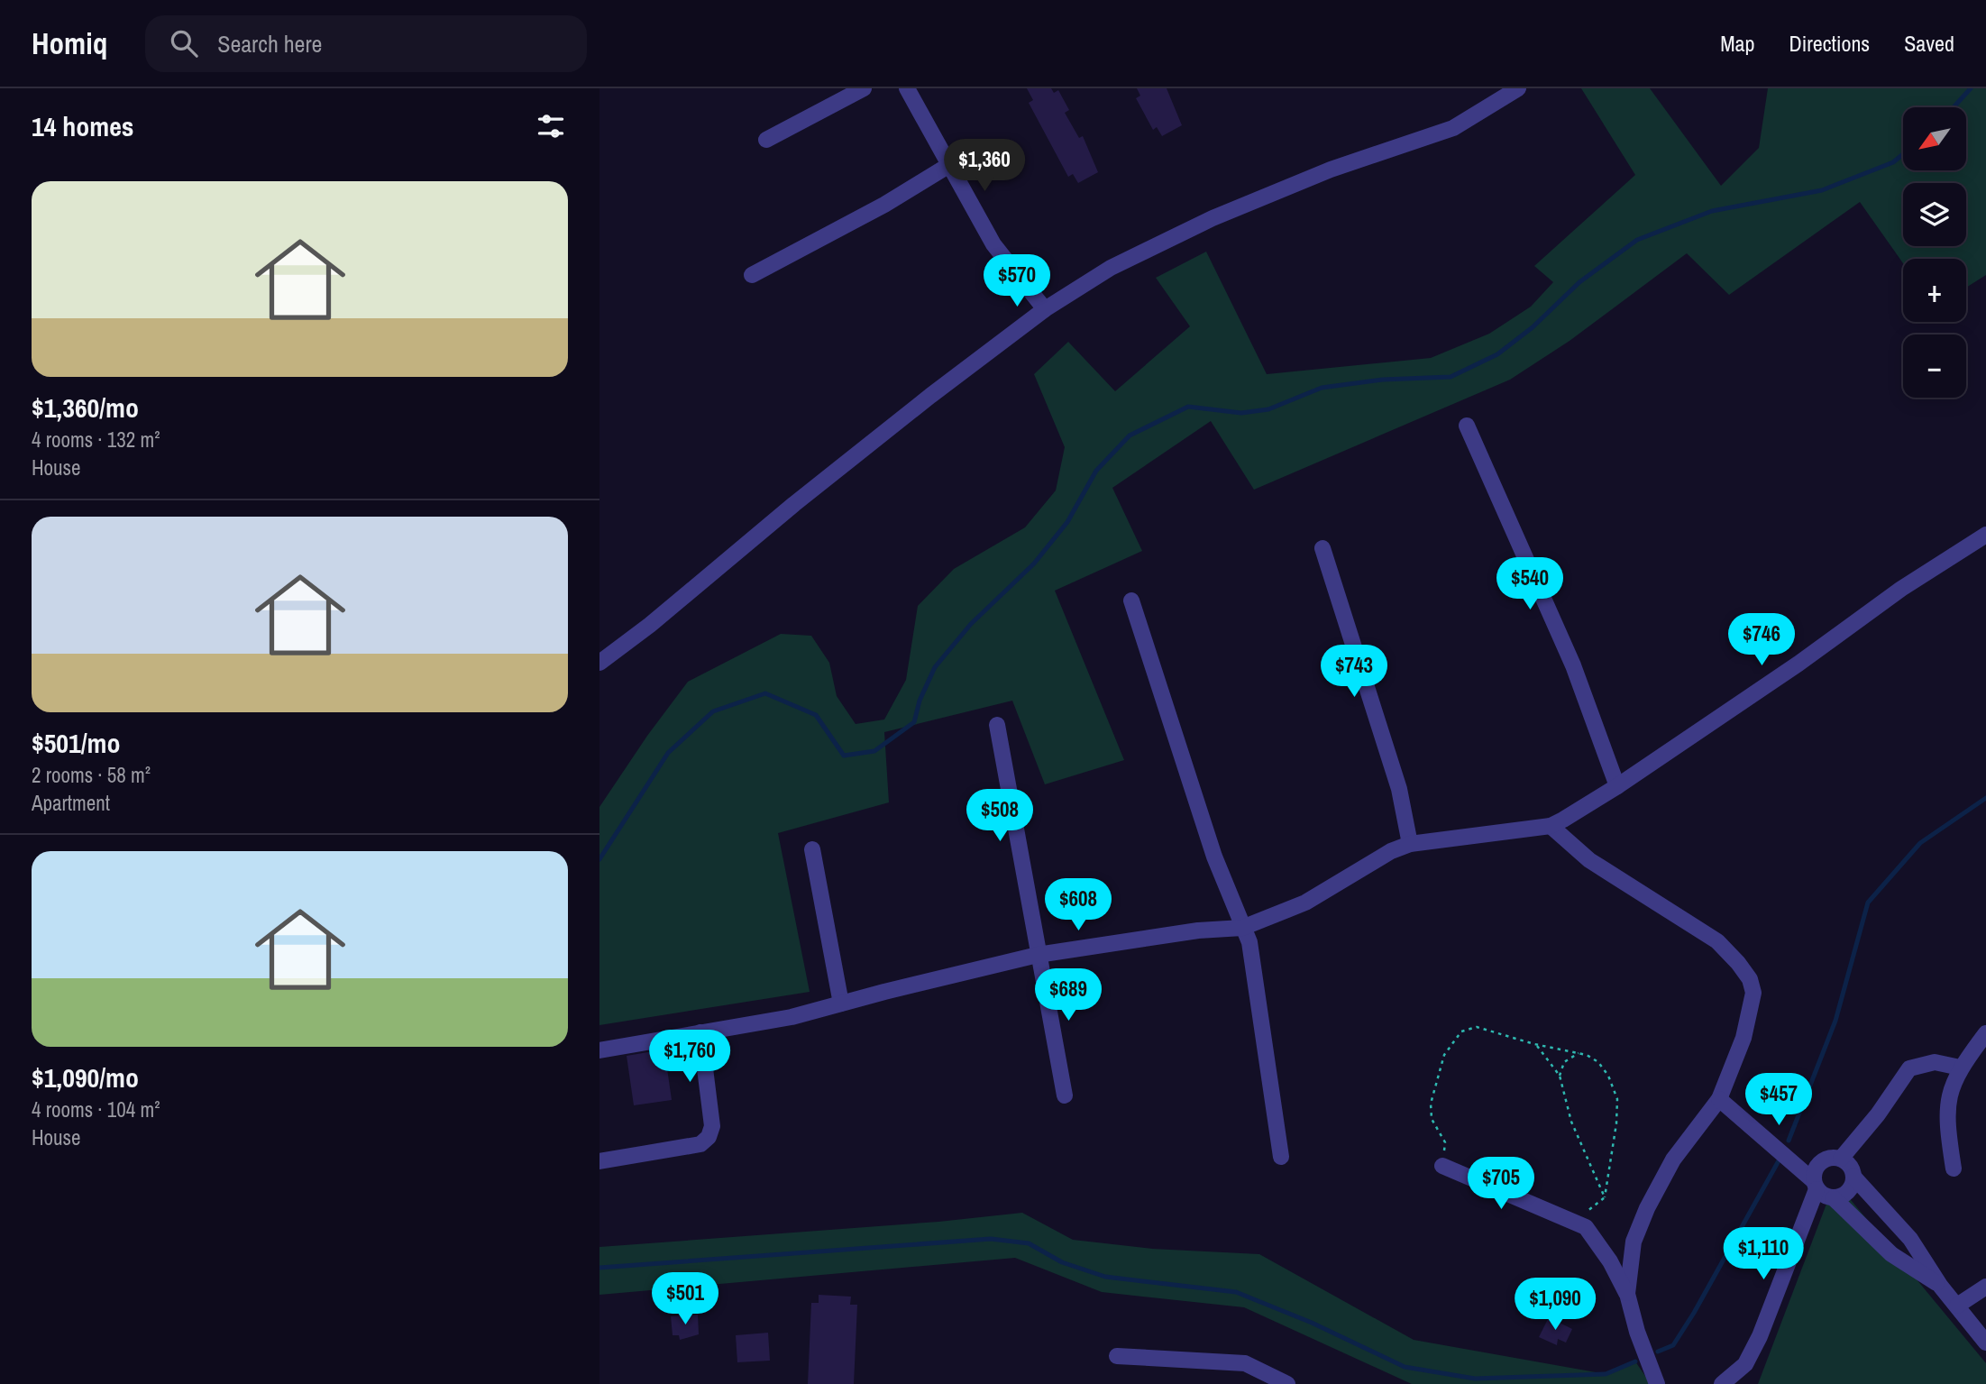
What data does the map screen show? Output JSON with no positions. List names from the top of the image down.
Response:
{
  "north": "bottom left",
  "page": {
    "header": "Homiq",
    "search": "Search here",
    "nav": ["Map", "Directions", "Saved"],
    "heading": "14 homes",
    "map_buttons": ["+", "−"],
    "price": [
      "$1,360",
      "$570",
      "$540",
      "$746",
      "$743",
      "$508",
      "$608",
      "$689",
      "$1,760",
      "$457",
      "$705",
      "$1,110",
      "$501",
      "$1,090"
    ],
    "list": [
      {
        "name": "$1,360/mo",
        "note": "4 rooms · 132 m² · House"
      },
      {
        "name": "$501/mo",
        "note": "2 rooms · 58 m² · Apartment"
      },
      {
        "name": "$1,090/mo",
        "note": "4 rooms · 104 m² · House"
      }
    ]
  }
}
